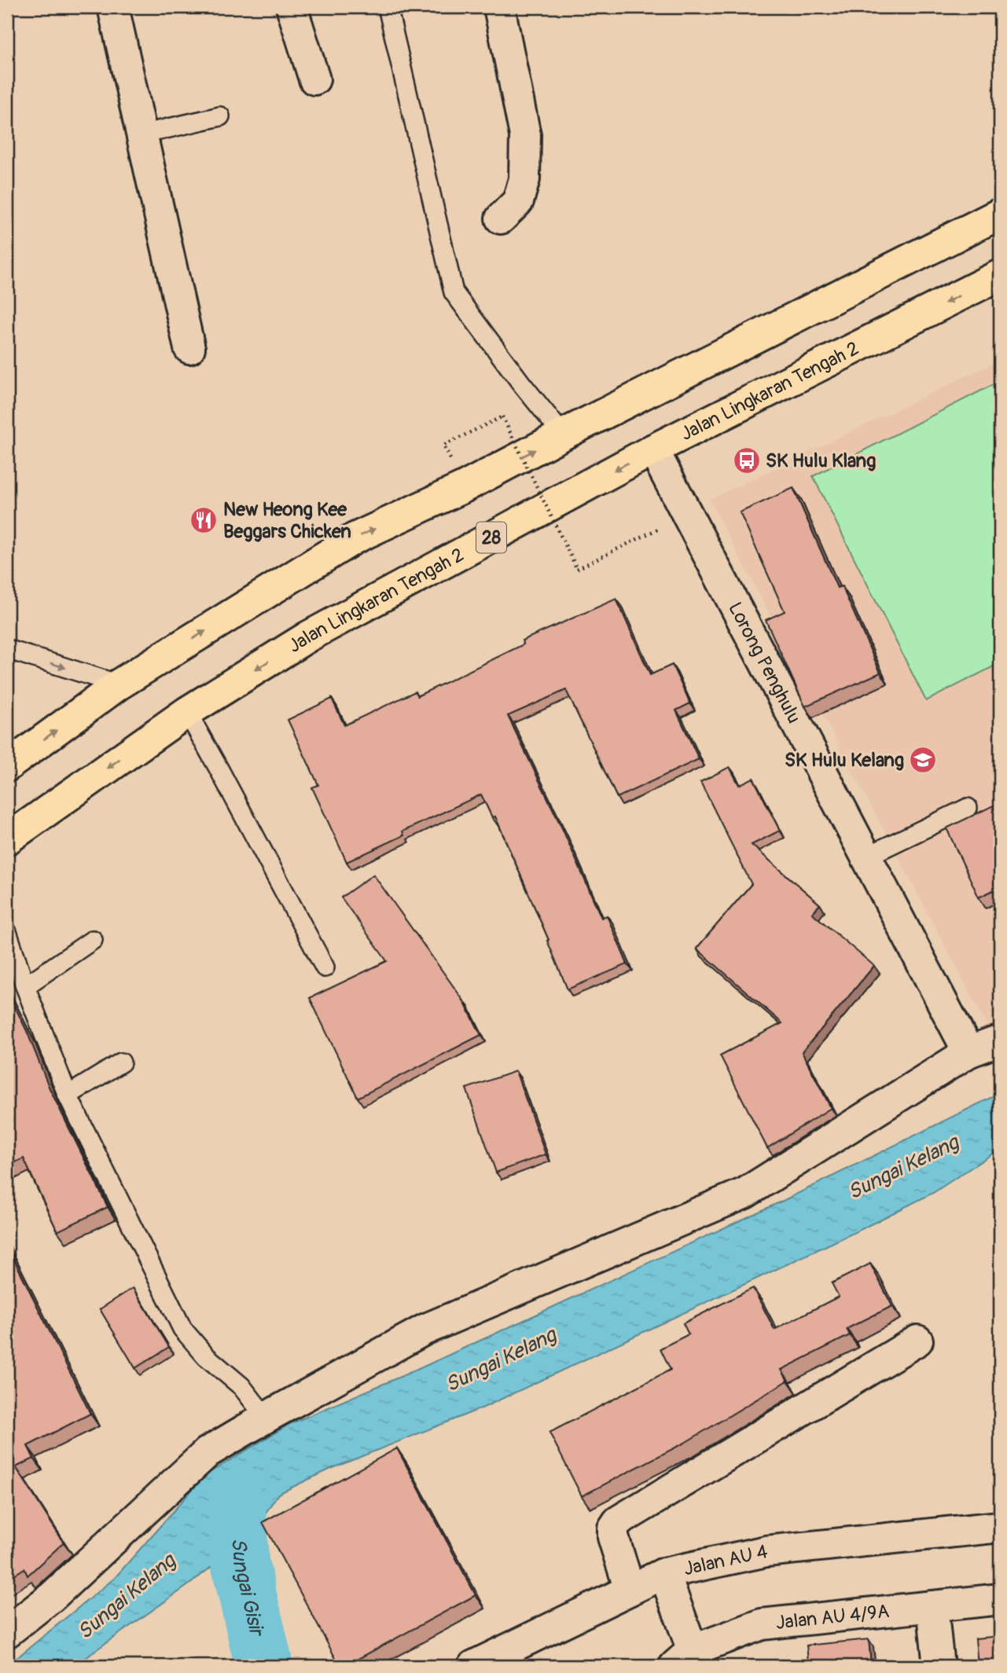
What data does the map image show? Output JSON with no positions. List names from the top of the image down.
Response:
{
  "streets": {
    "highway": ["Jalan Lingkaran Tengah 2", "28"],
    "street": ["Lorong Penghulu", "Jalan AU 4", "Jalan AU 4/9A"]
  },
  "crossings": [
    ["Jalan Lingkaran Tengah 2", "Lorong Penghulu"]
  ],
  "water": ["Sungai Kelang", "Sungai Gisir"],
  "places": {
    "bus stop": ["SK Hulu Klang"],
    "restaurant": ["New Heong Kee Beggars Chicken"],
    "school or university": ["SK Hulu Kelang"]
  }
}
